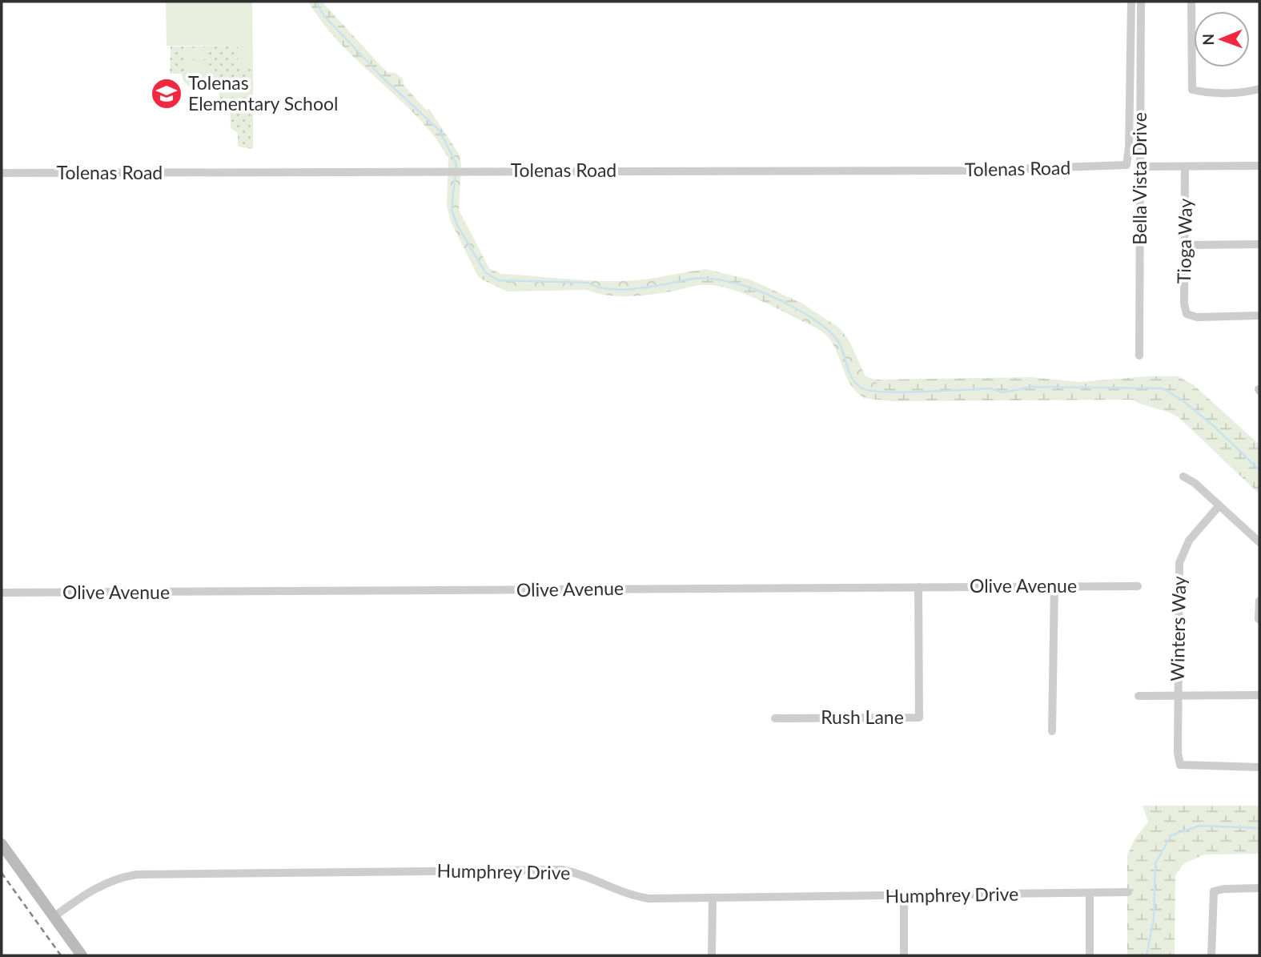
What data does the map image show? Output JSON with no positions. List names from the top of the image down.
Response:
{
  "streets": {
    "street": [
      "Tolenas Road",
      "Bella Vista Drive",
      "Tioga Way",
      "Olive Avenue",
      "Winters Way",
      "Rush Lane",
      "Humphrey Drive"
    ]
  },
  "crossings": [
    ["Olive Avenue", "Rush Lane"]
  ],
  "places": {
    "school or university": ["Tolenas Elementary School"]
  },
  "north": "left"
}
